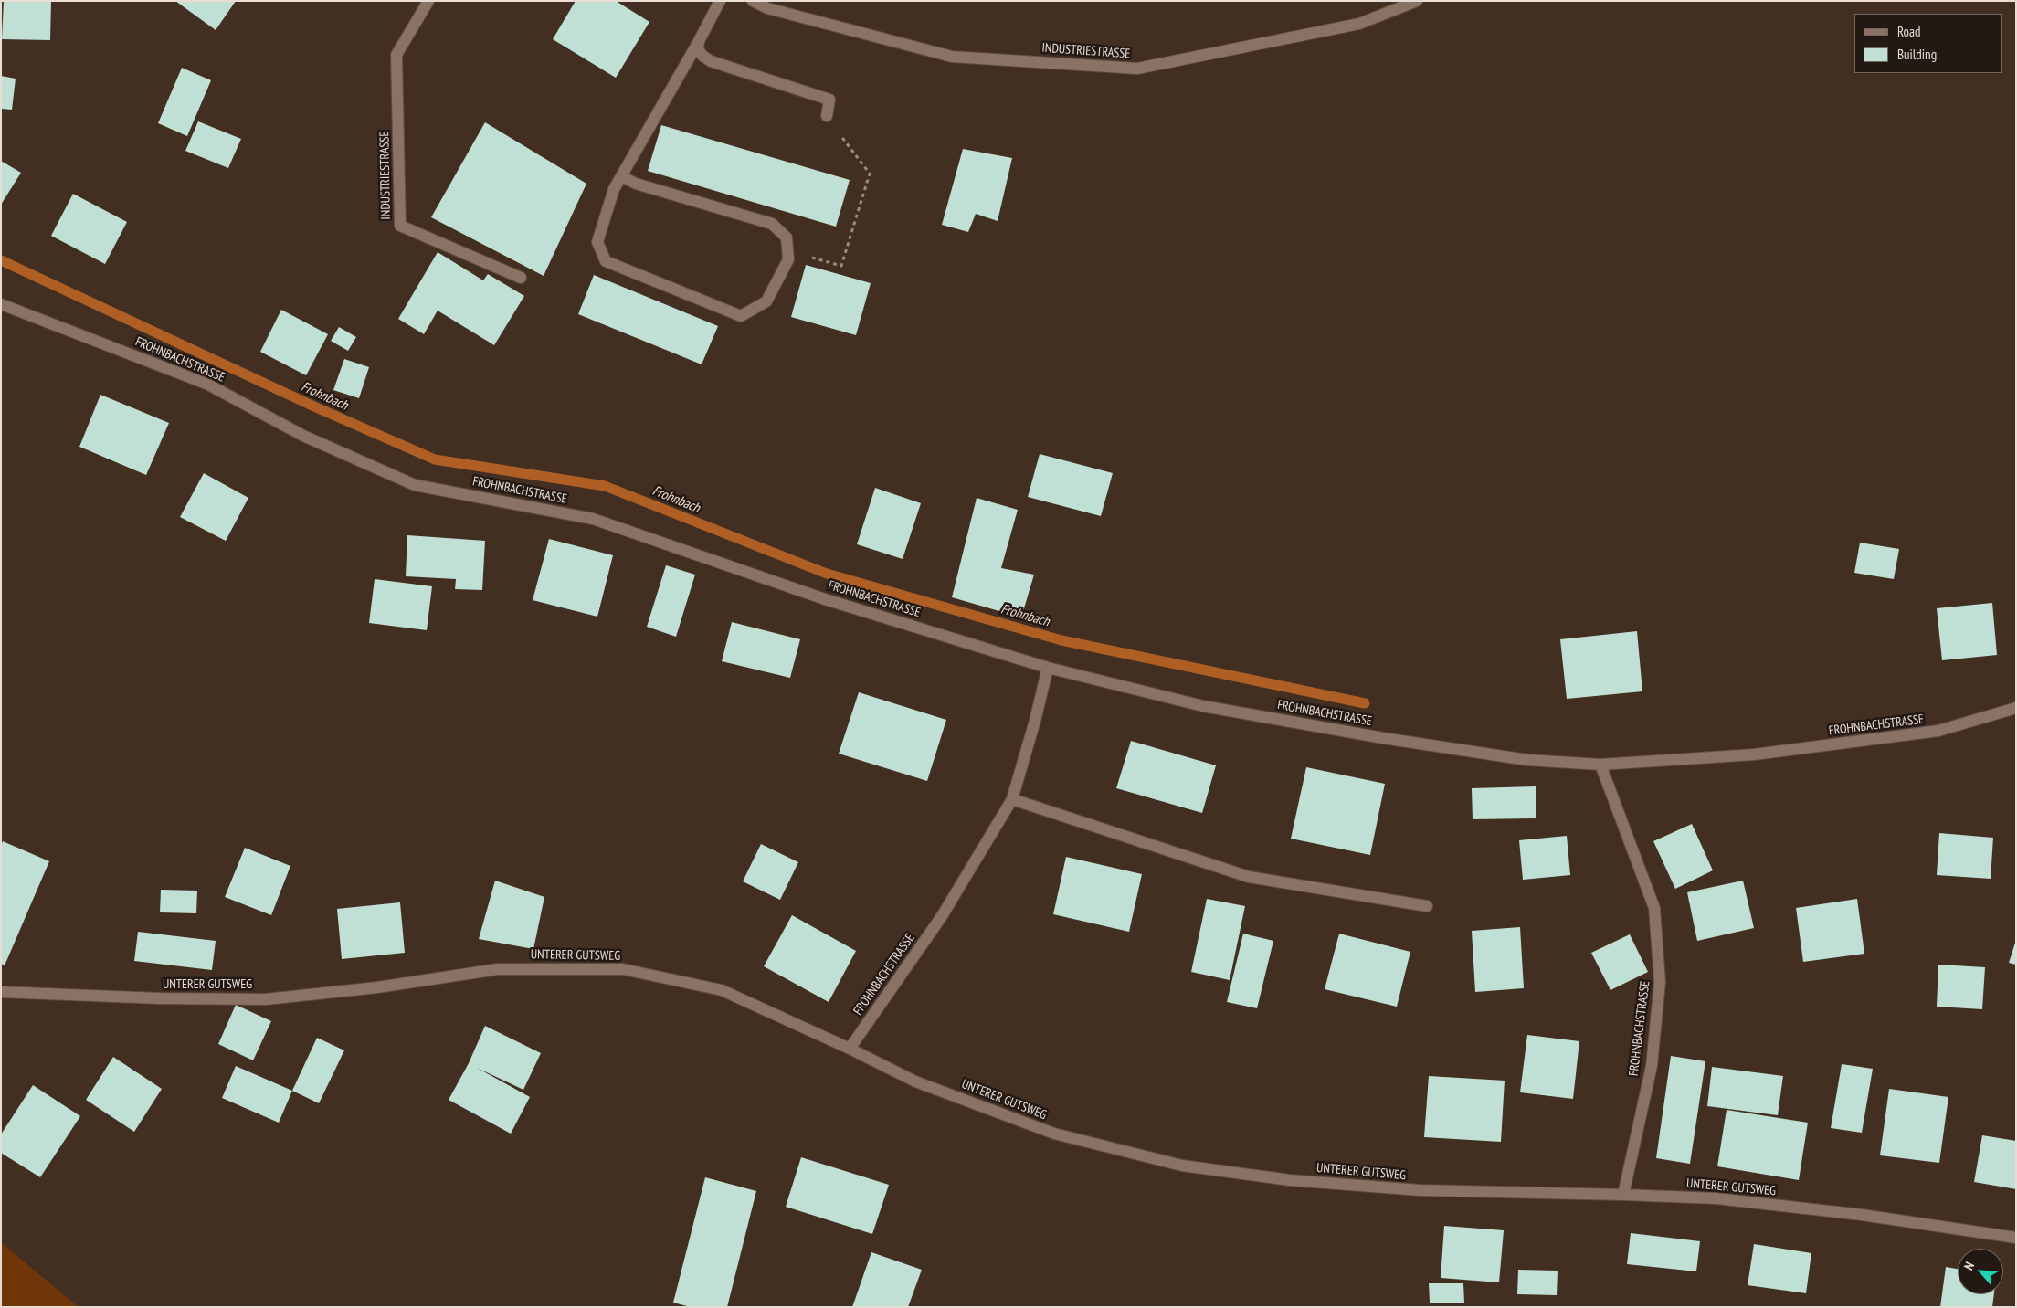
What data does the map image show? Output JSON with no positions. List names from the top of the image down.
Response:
{
  "streets": {
    "street": ["INDUSTRIESTRASSE", "FROHNBACHSTRASSE", "UNTERER GUTSWEG"]
  },
  "crossings": [
    ["FROHNBACHSTRASSE", "UNTERER GUTSWEG"]
  ],
  "water": ["Frohnbach"],
  "legend": ["Road", "Building"],
  "north": "top left"
}
